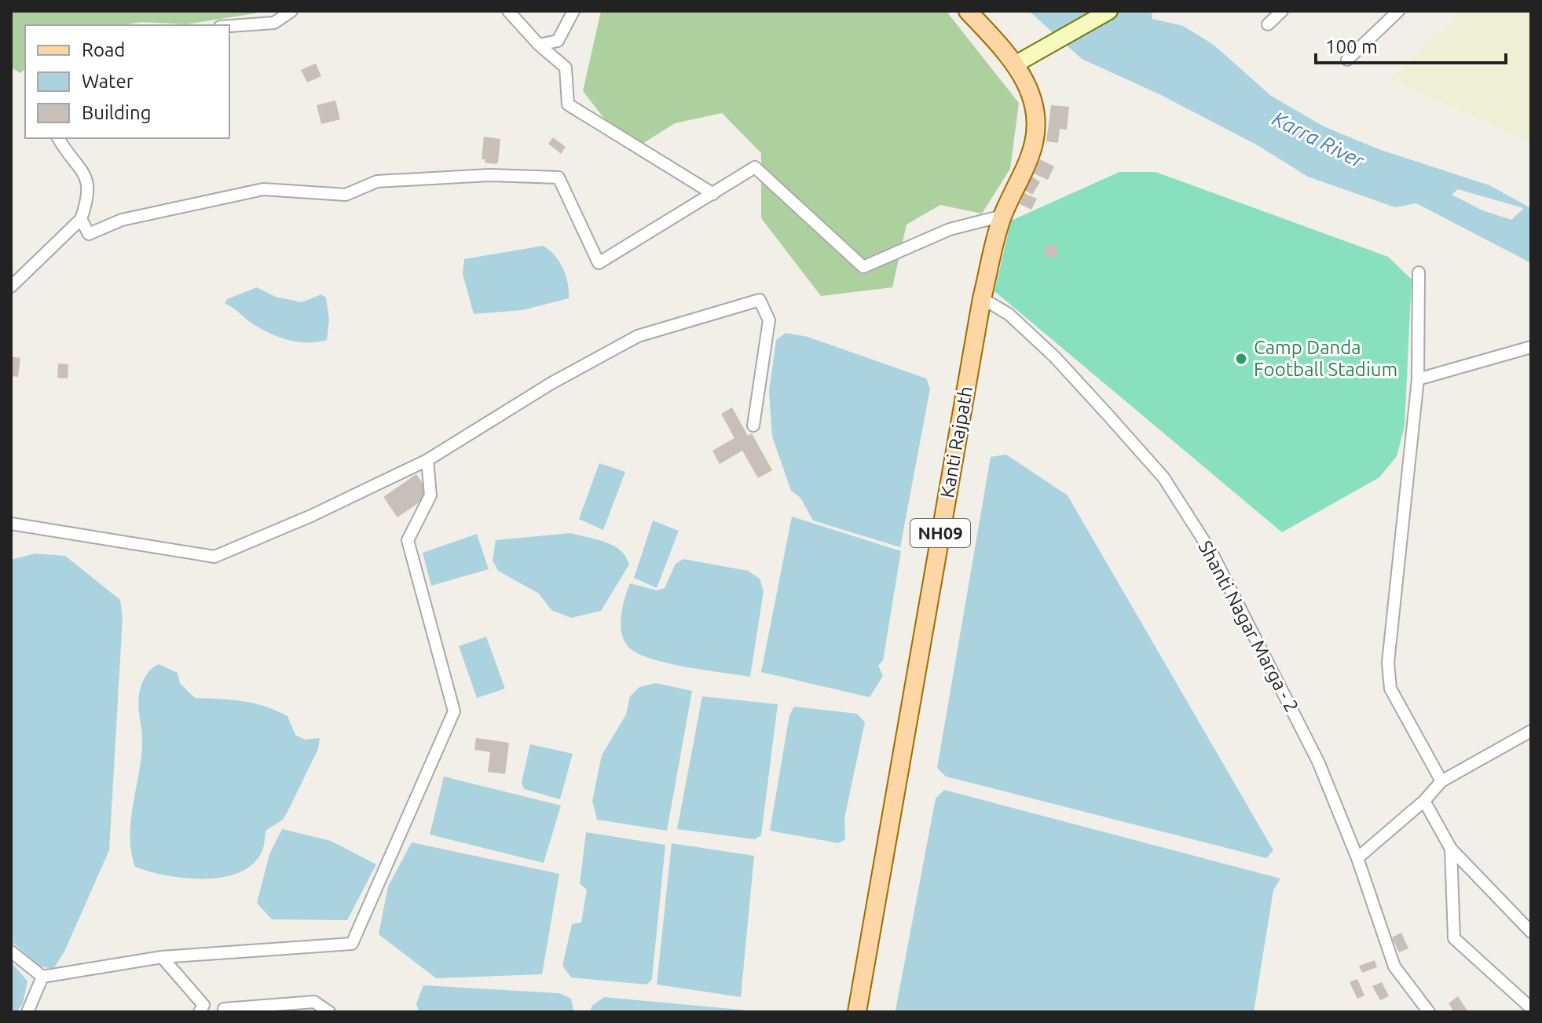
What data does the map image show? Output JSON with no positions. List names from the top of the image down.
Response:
{
  "streets": {
    "main road": ["Kanti Rajpath", "NH09"],
    "street": ["Shanti Nagar Marga - 2"]
  },
  "crossings": [
    ["Kanti Rajpath", "Shanti Nagar Marga - 2"]
  ],
  "water": ["Karra River"],
  "places": ["Camp Danda Football Stadium"],
  "legend": ["Road", "Water", "Building"],
  "scale_bar": "100 m"
}
